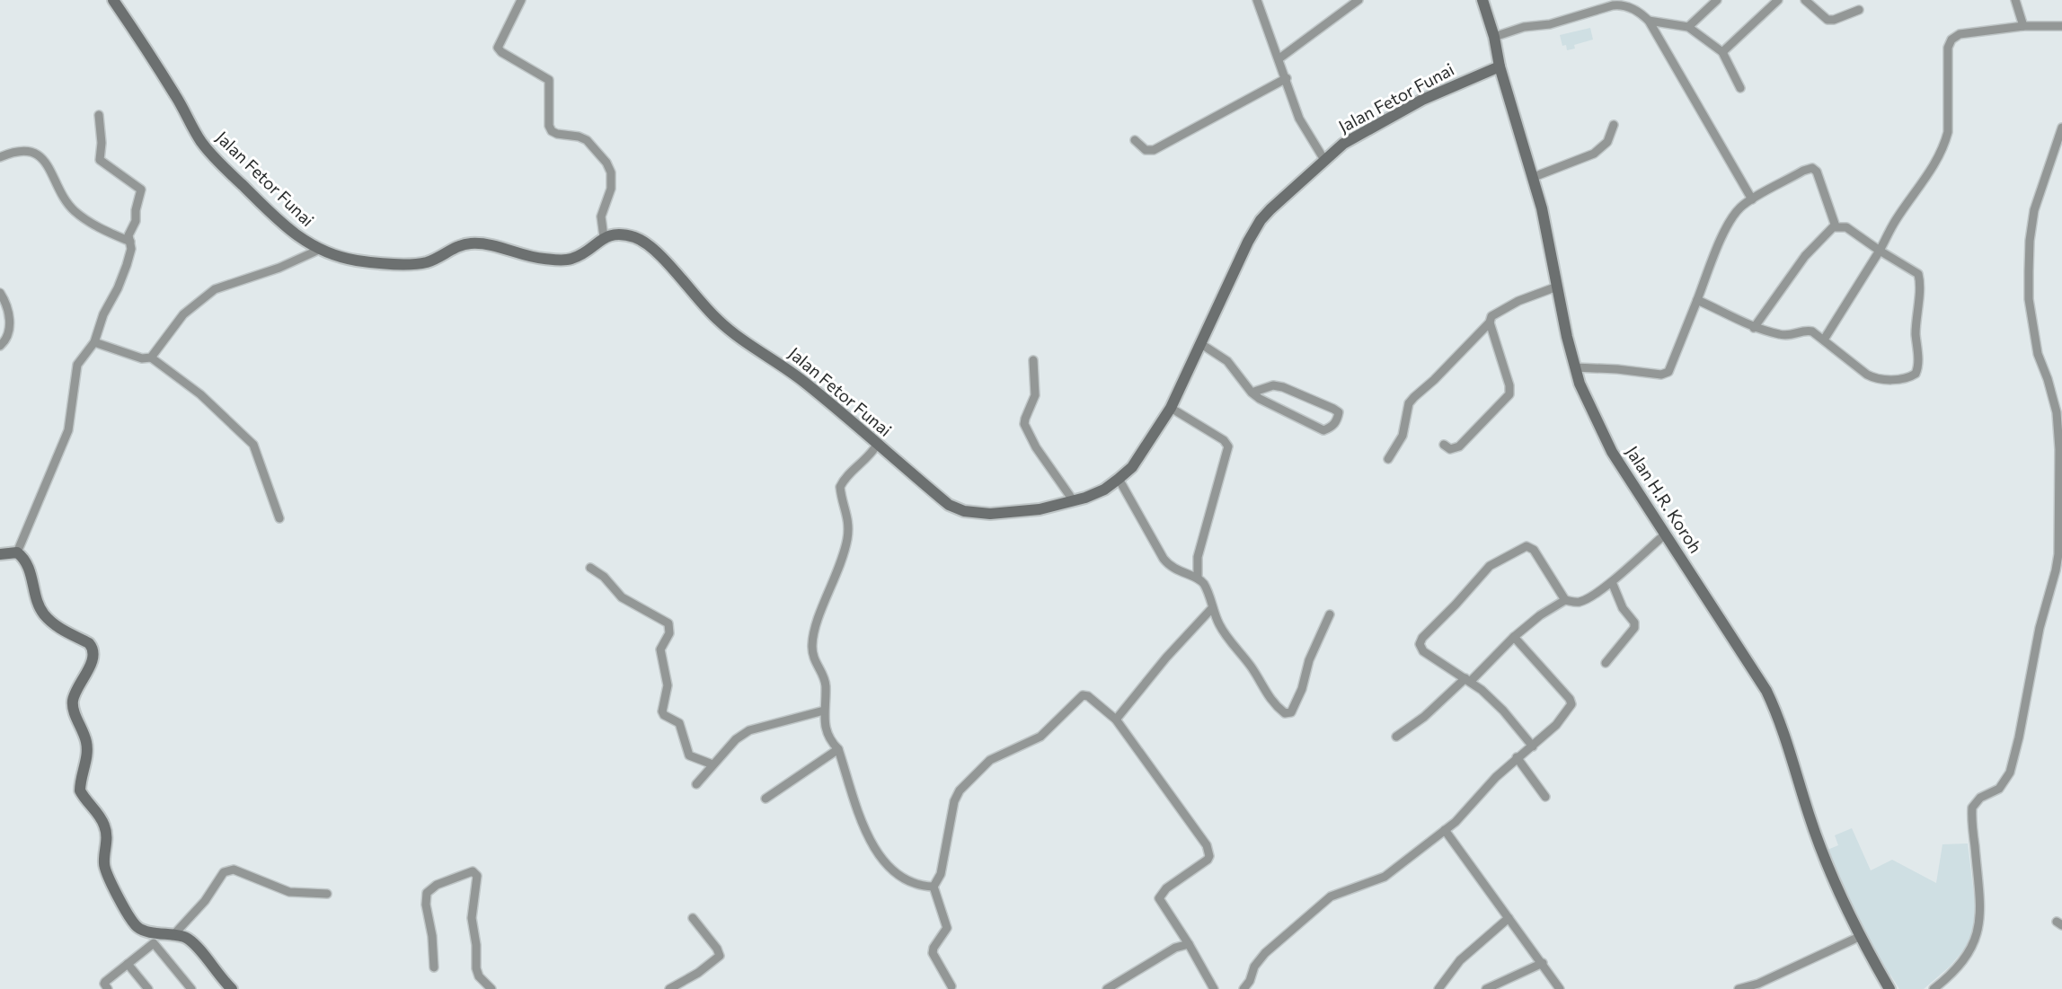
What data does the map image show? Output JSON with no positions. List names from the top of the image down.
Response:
{
  "streets": {
    "street": ["Jalan Fetor Funai", "Jalan H.R. Koroh"]
  },
  "crossings": [
    ["Jalan Fetor Funai", "Jalan H.R. Koroh"]
  ]
}
